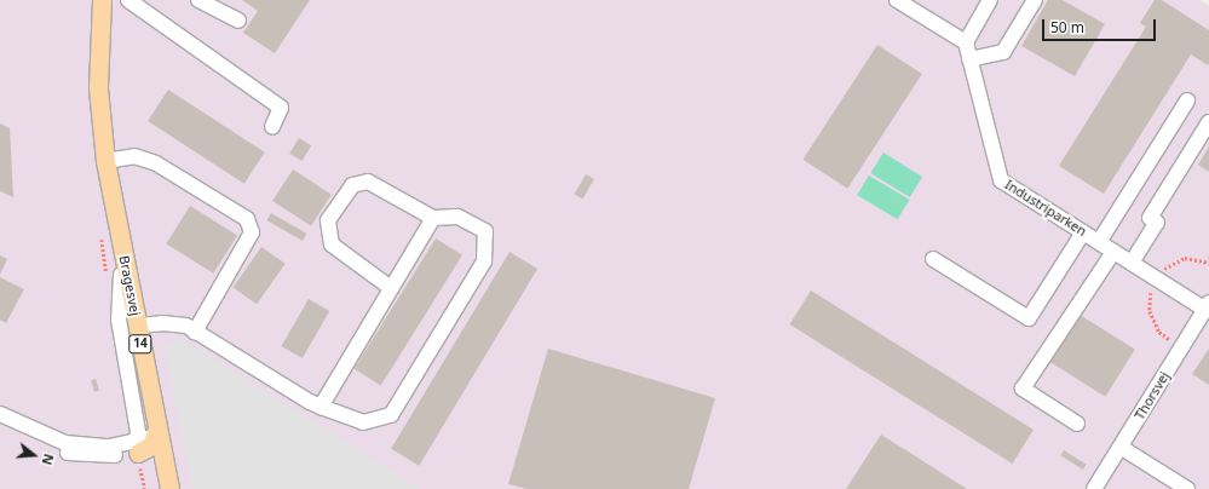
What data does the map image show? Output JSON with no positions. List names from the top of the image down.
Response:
{
  "streets": {
    "main road": ["Bragesvej", "14"],
    "street": ["Industriparken", "Thorsvej"]
  },
  "crossings": [
    ["Industriparken", "Thorsvej"]
  ],
  "scale_bar": "50 m",
  "north": "right"
}
